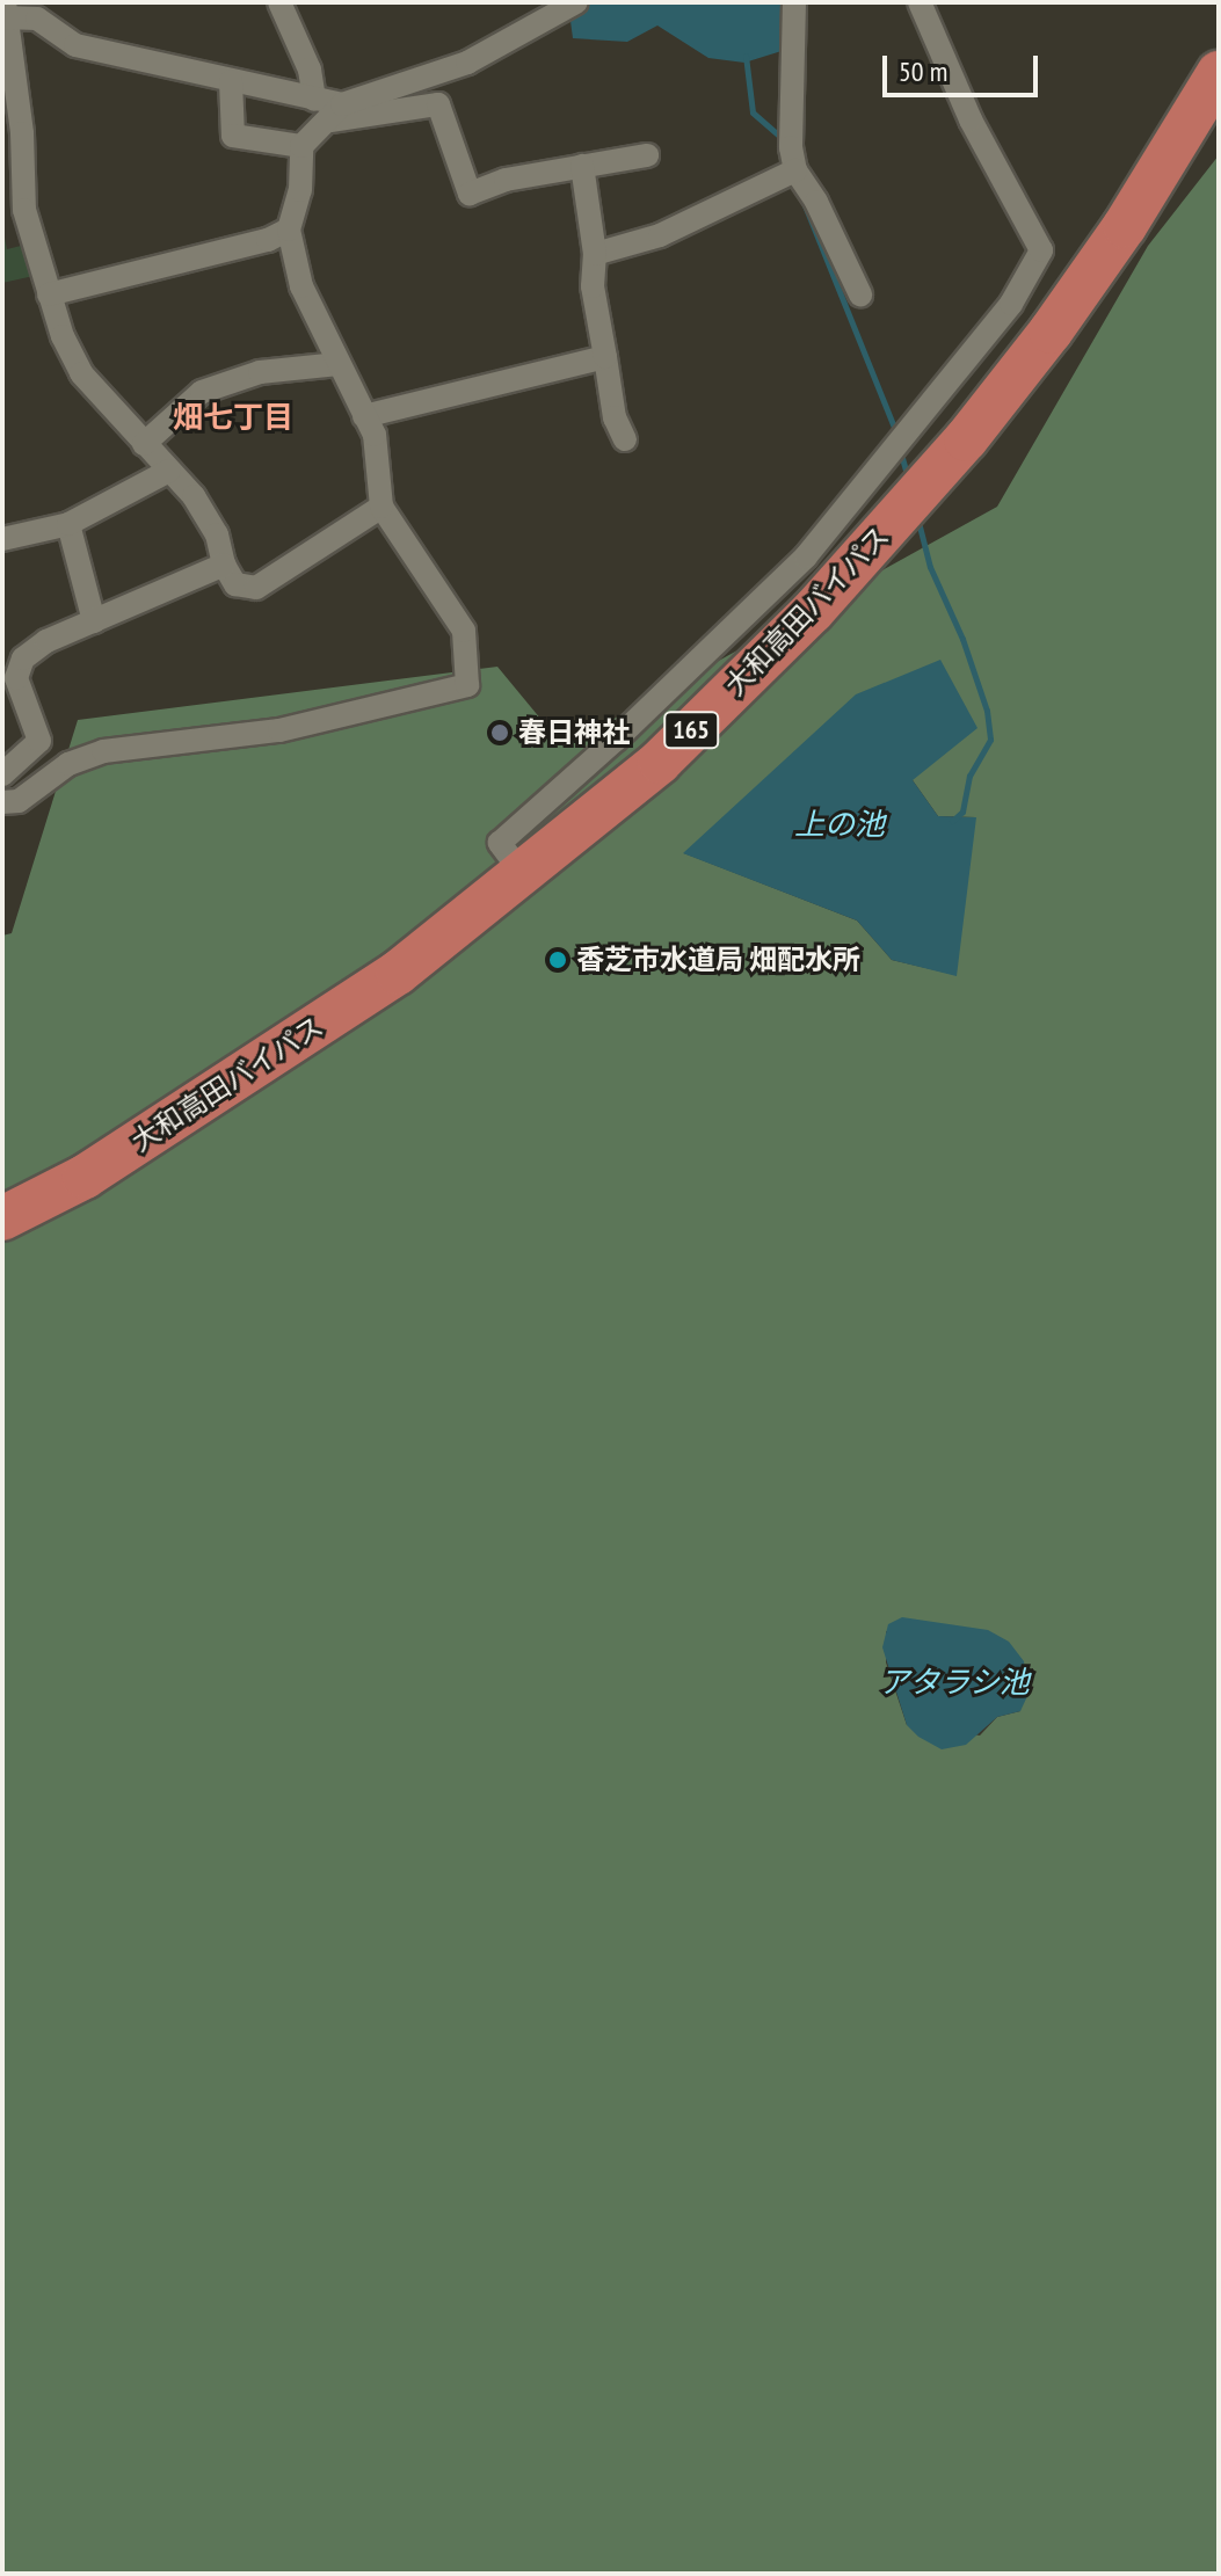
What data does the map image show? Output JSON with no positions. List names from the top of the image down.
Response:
{
  "streets": {
    "highway": ["大和高田バイパス", "165"]
  },
  "districts": ["畑七丁目"],
  "water": ["上の池", "アタラシ池"],
  "places": ["春日神社", "香芝市水道局 畑配水所"],
  "scale_bar": "50 m"
}
